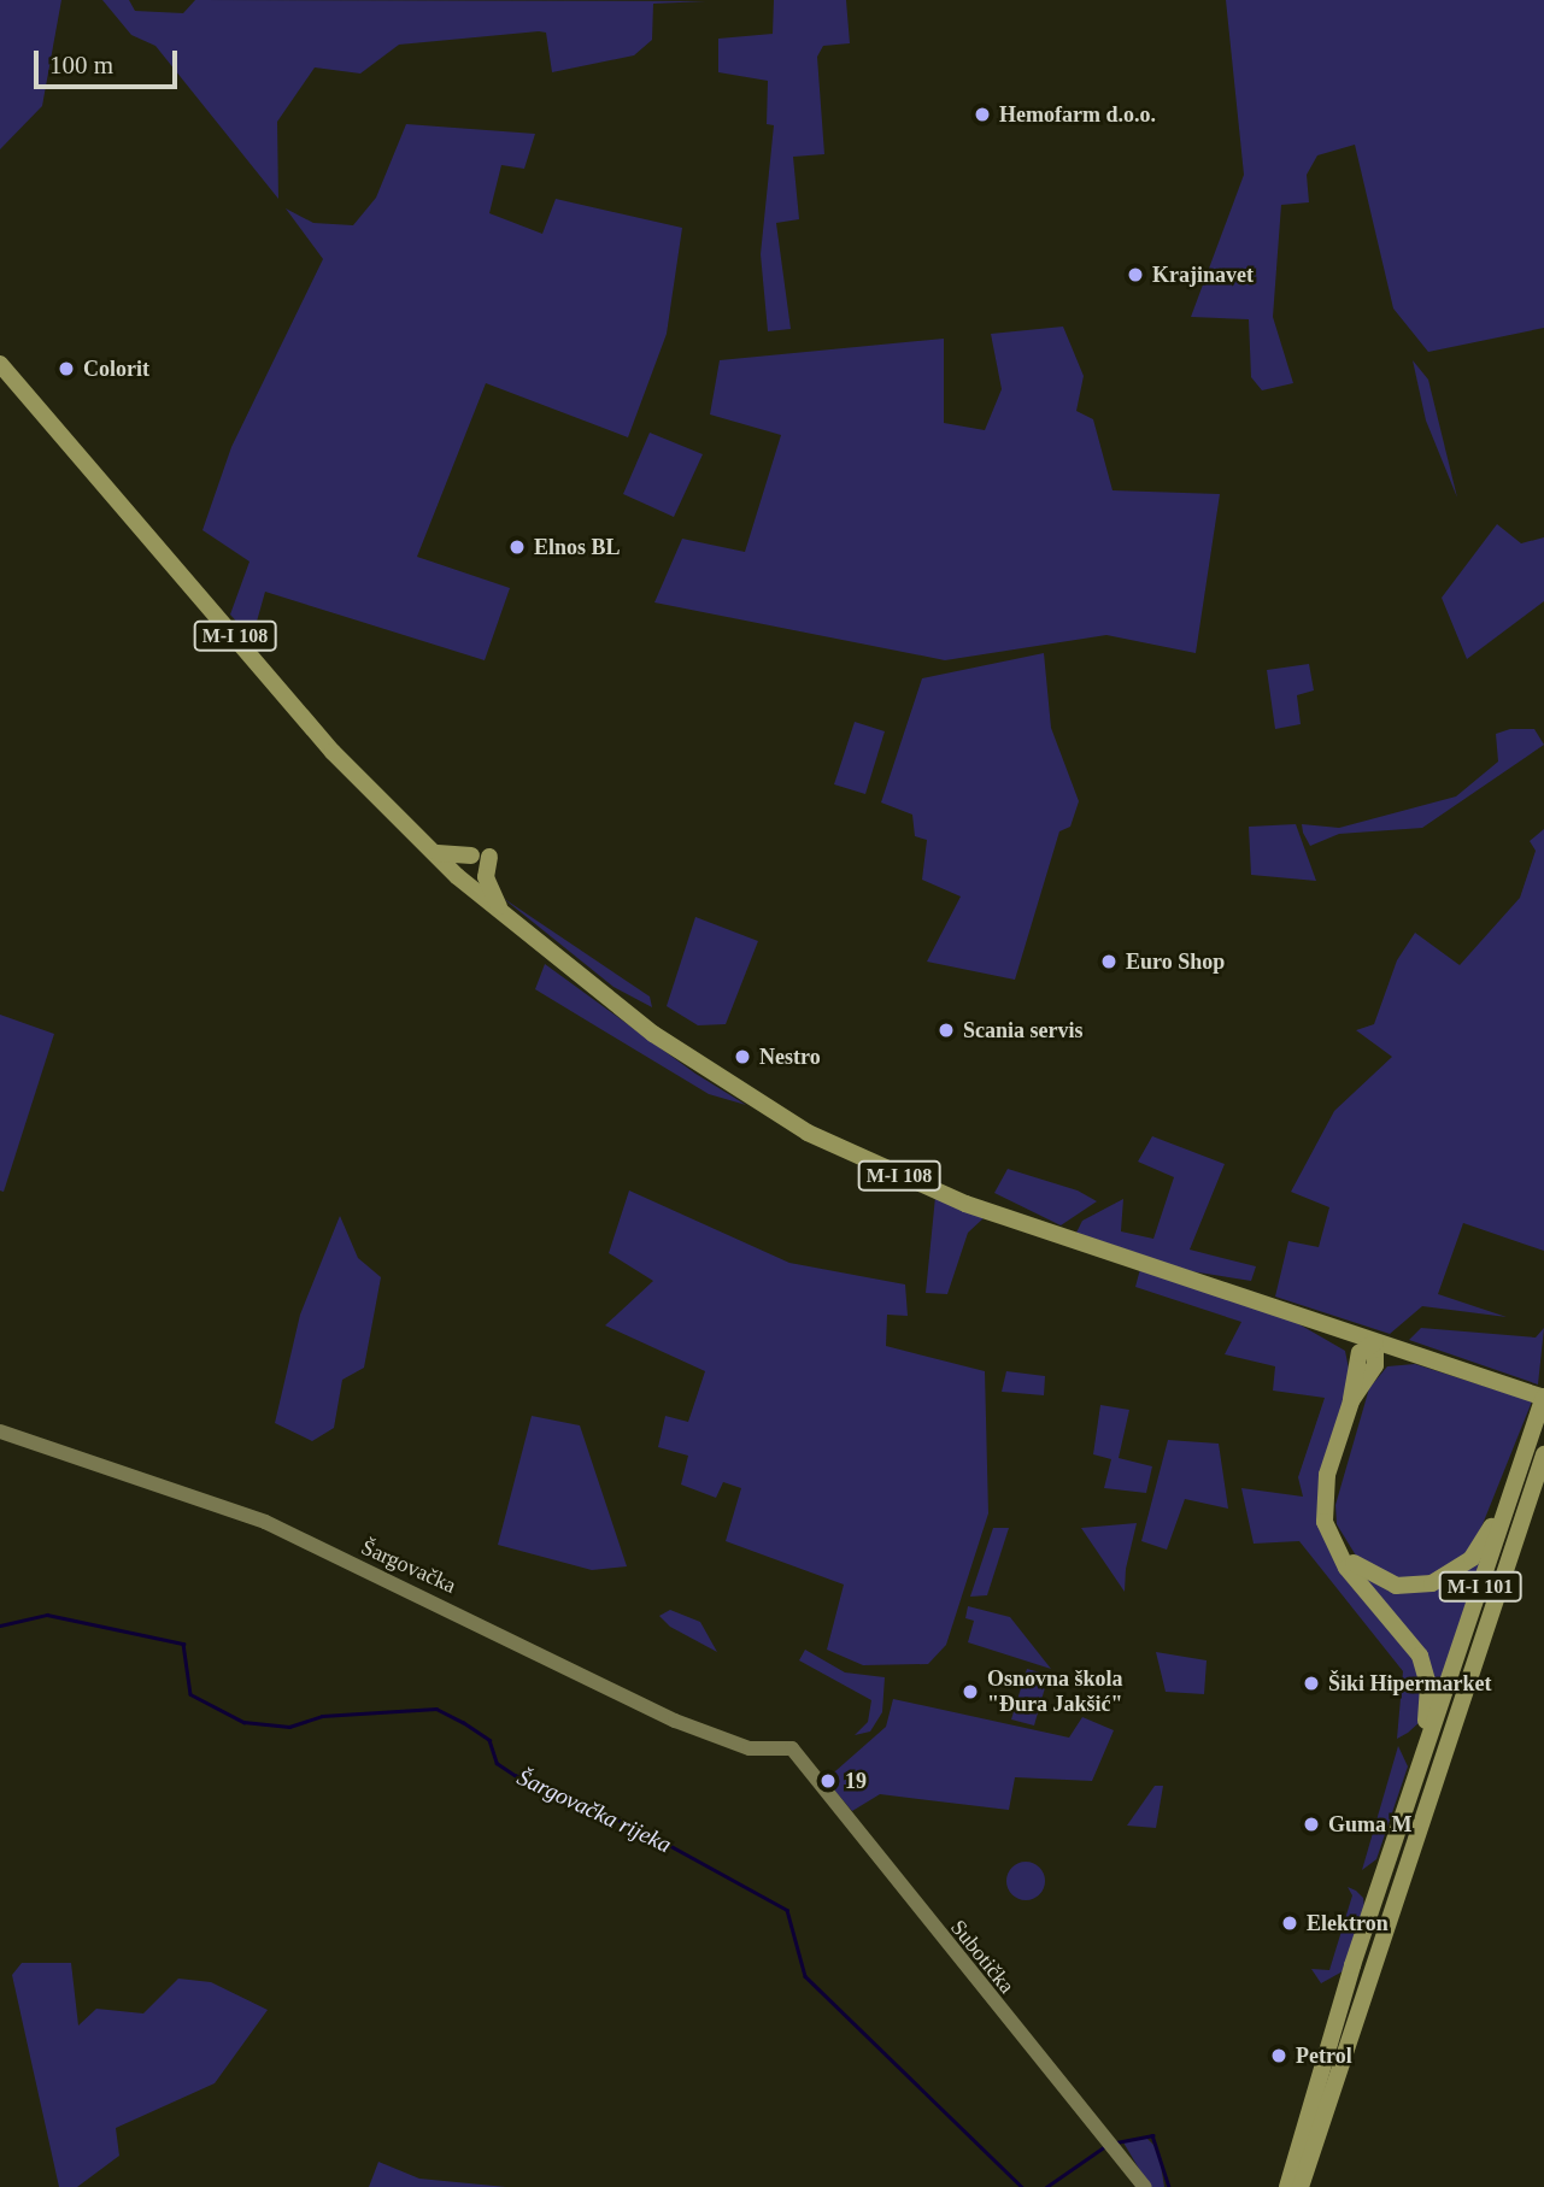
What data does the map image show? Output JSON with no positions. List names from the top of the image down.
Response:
{
  "streets": {
    "main road": ["M-I 108", "M-I 101"],
    "street": ["Šargovačka", "Subotička"]
  },
  "crossings": [
    ["M-I 108", "M-I 101"],
    ["Šargovačka", "Subotička"]
  ],
  "water": ["Šargovačka rijeka"],
  "places": [
    "Hemofarm d.o.o.",
    "Krajinavet",
    "Colorit",
    "Elnos BL",
    "Euro Shop",
    "Scania servis",
    "Nestro",
    "Šiki Hipermarket",
    "Osnovna škola \"Đura Jakšić\"",
    "19",
    "Guma M",
    "Elektron",
    "Petrol"
  ],
  "scale_bar": "100 m"
}
